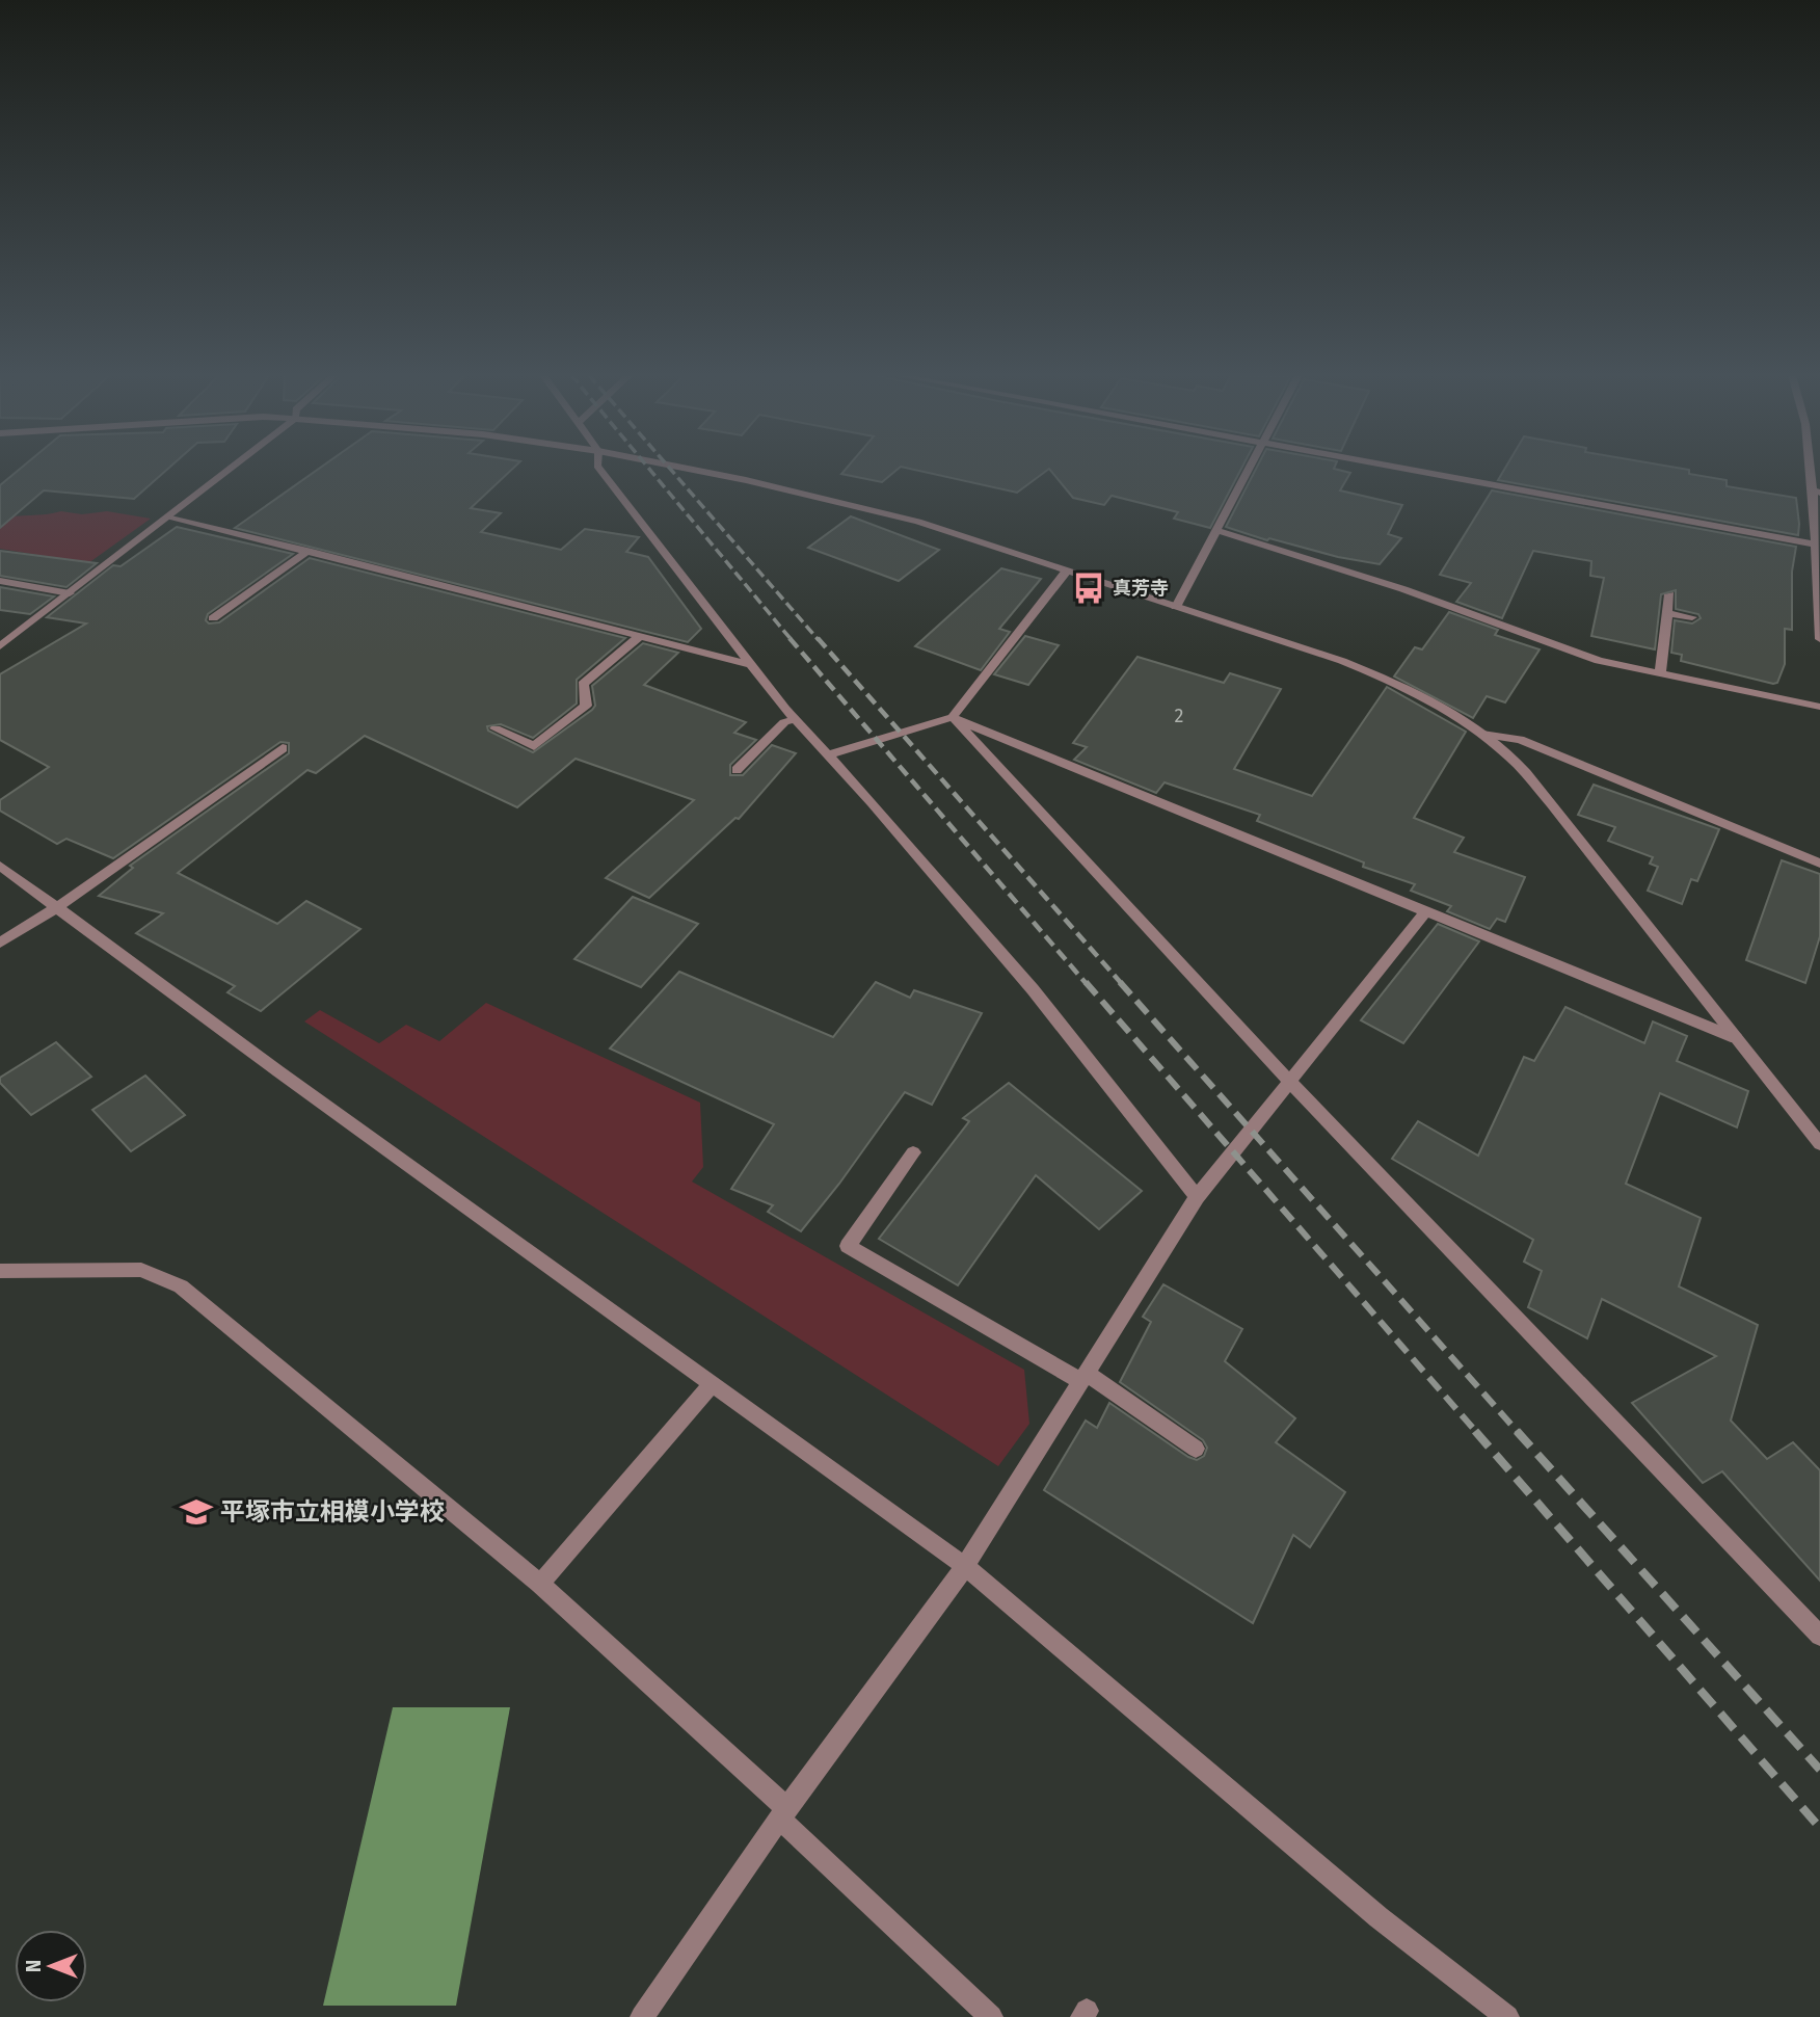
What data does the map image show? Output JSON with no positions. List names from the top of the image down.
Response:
{
  "places": {
    "bus stop": ["真芳寺"],
    "school or university": ["平塚市立相模小学校"]
  },
  "house_numbers": ["2"],
  "north": "left"
}
